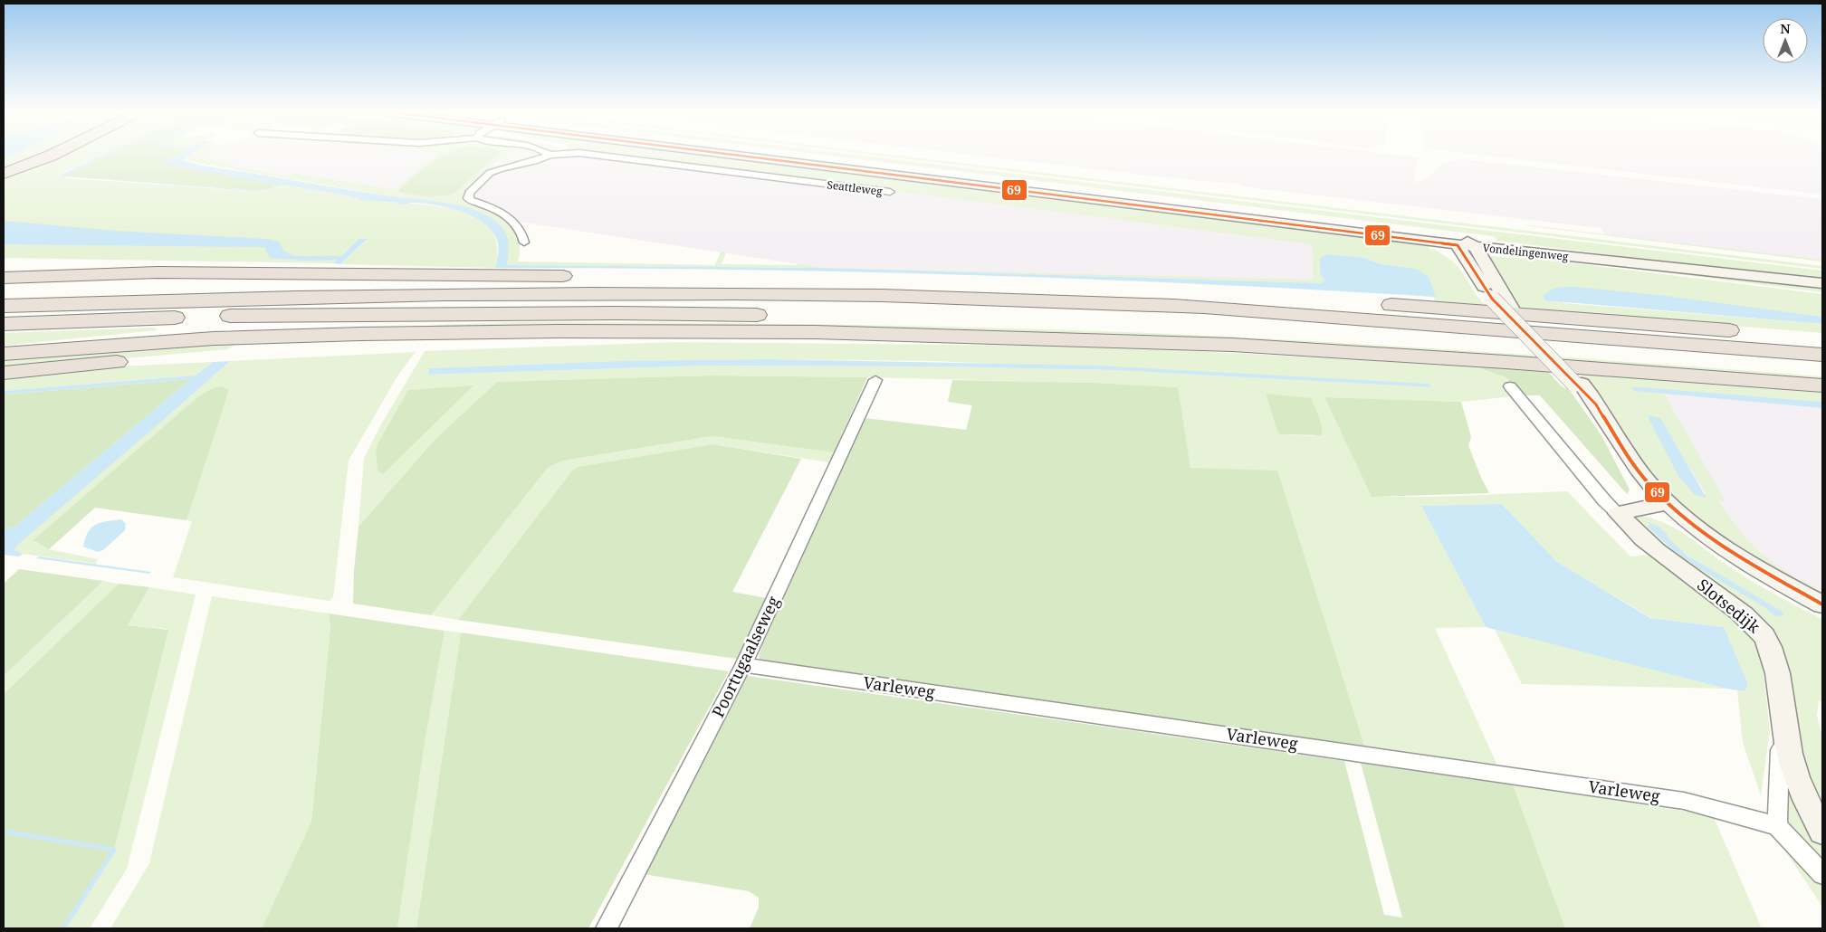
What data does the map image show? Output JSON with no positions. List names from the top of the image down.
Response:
{
  "streets": {
    "main road": ["Vondelingenweg", "Slotsedijk"],
    "street": ["Seattleweg", "Poortugaalseweg", "Varleweg"]
  },
  "crossings": [
    ["Poortugaalseweg", "Varleweg"]
  ],
  "lines": ["transit line 69"],
  "north": "top"
}
